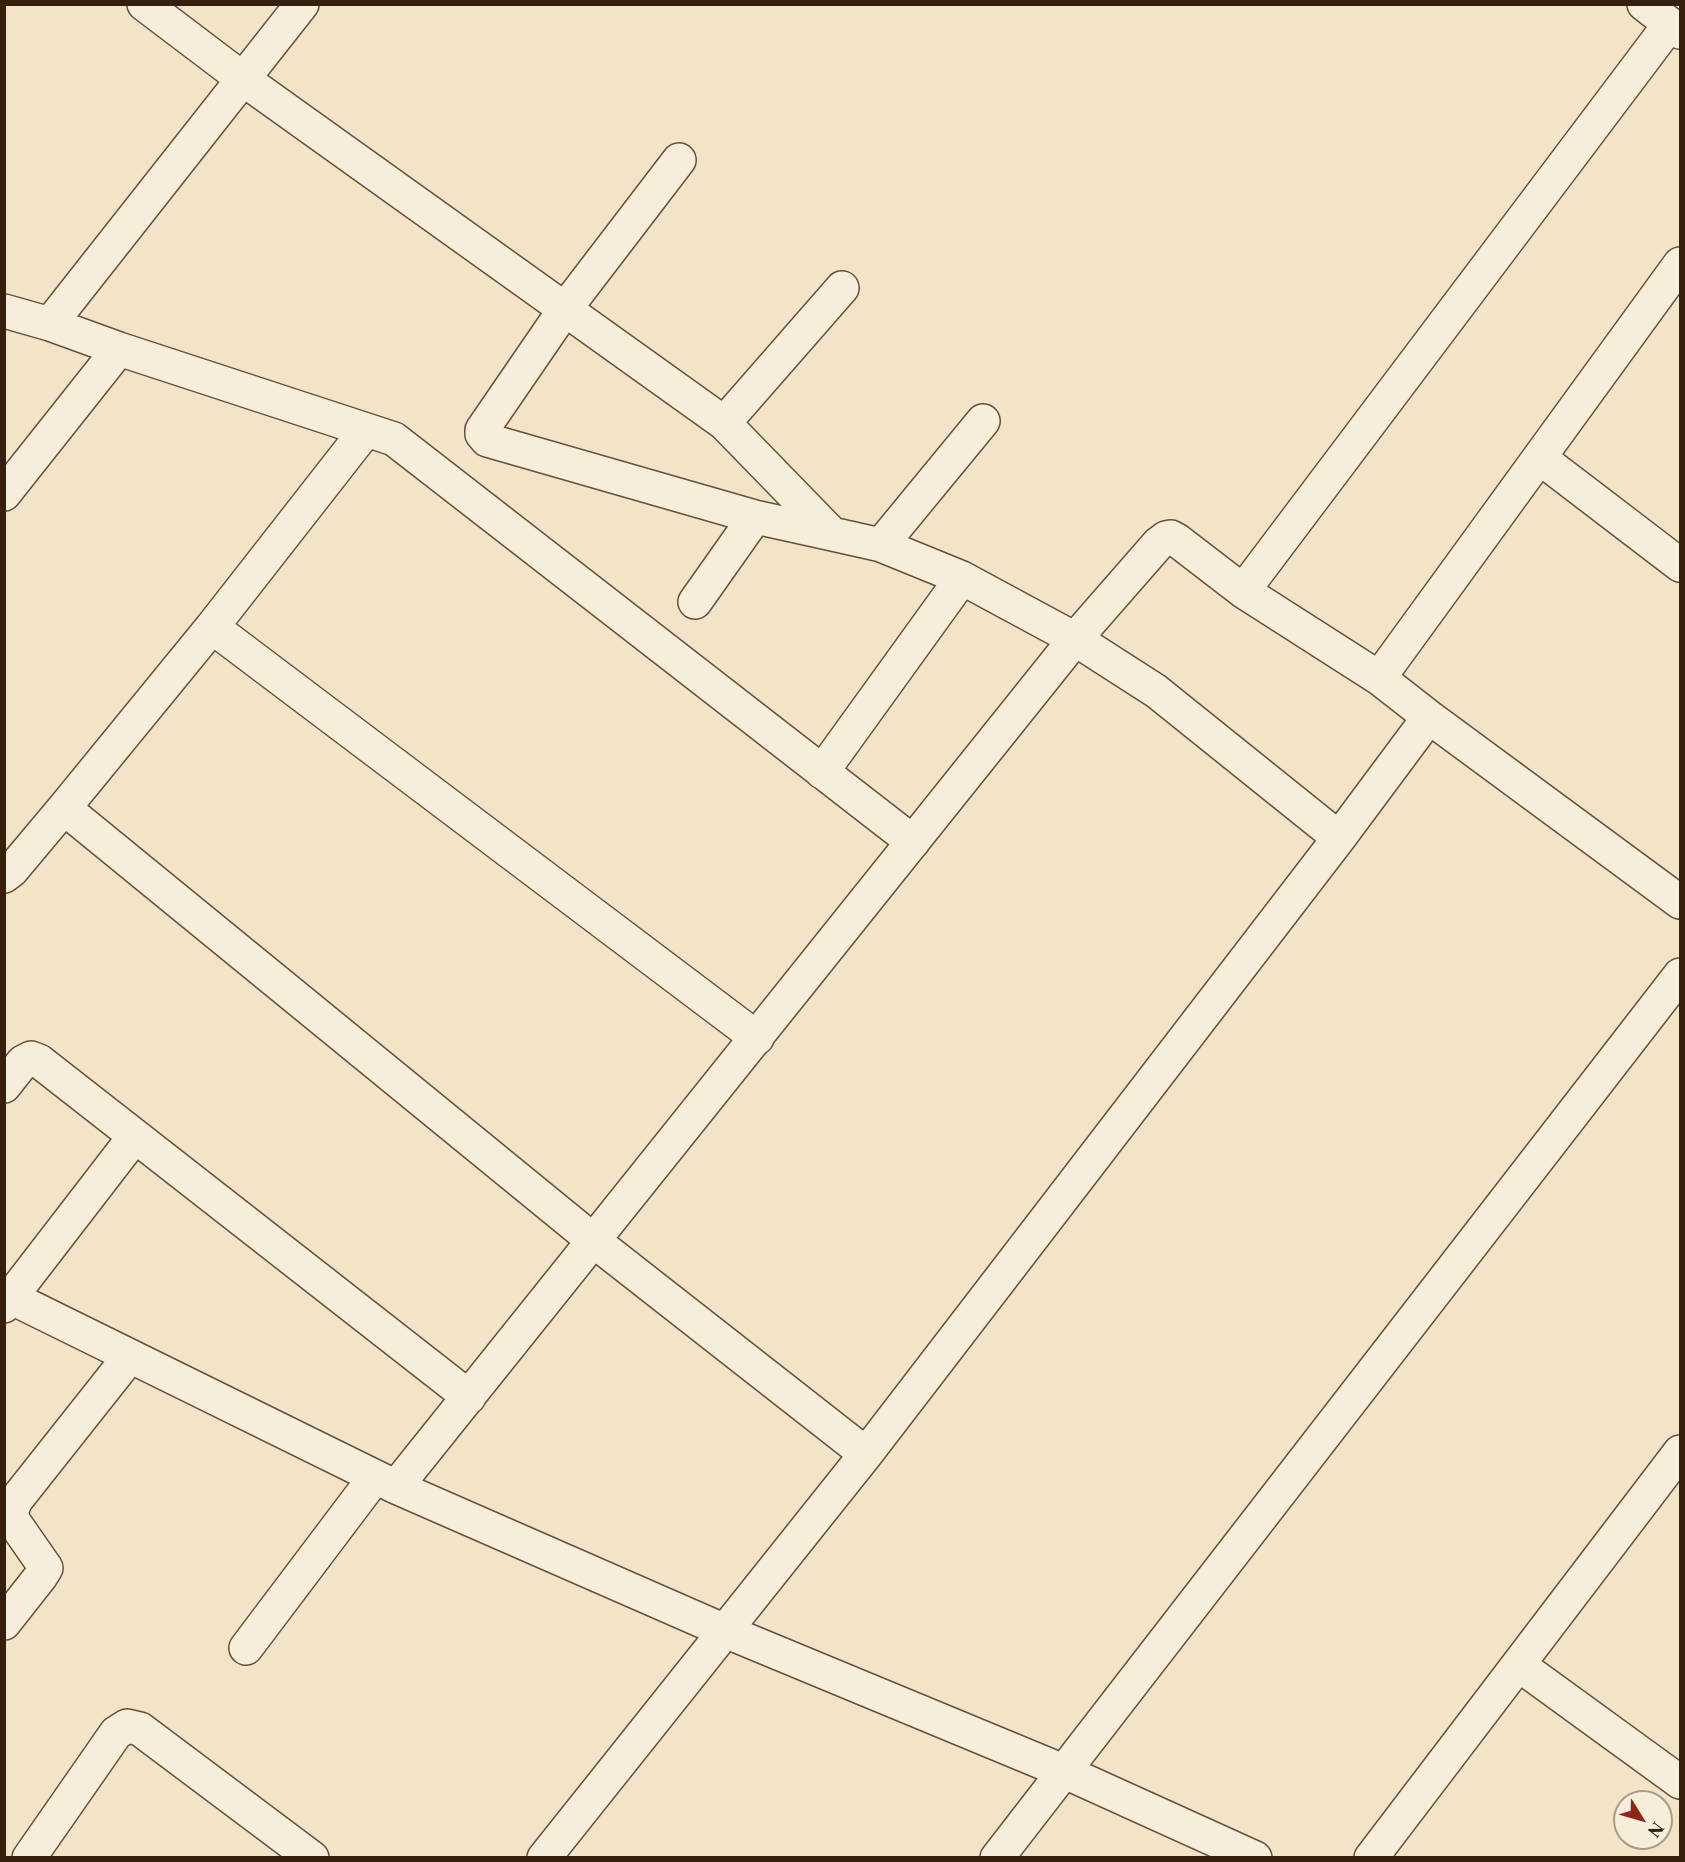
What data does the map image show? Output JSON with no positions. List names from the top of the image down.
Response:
{
  "north": "bottom right"
}
